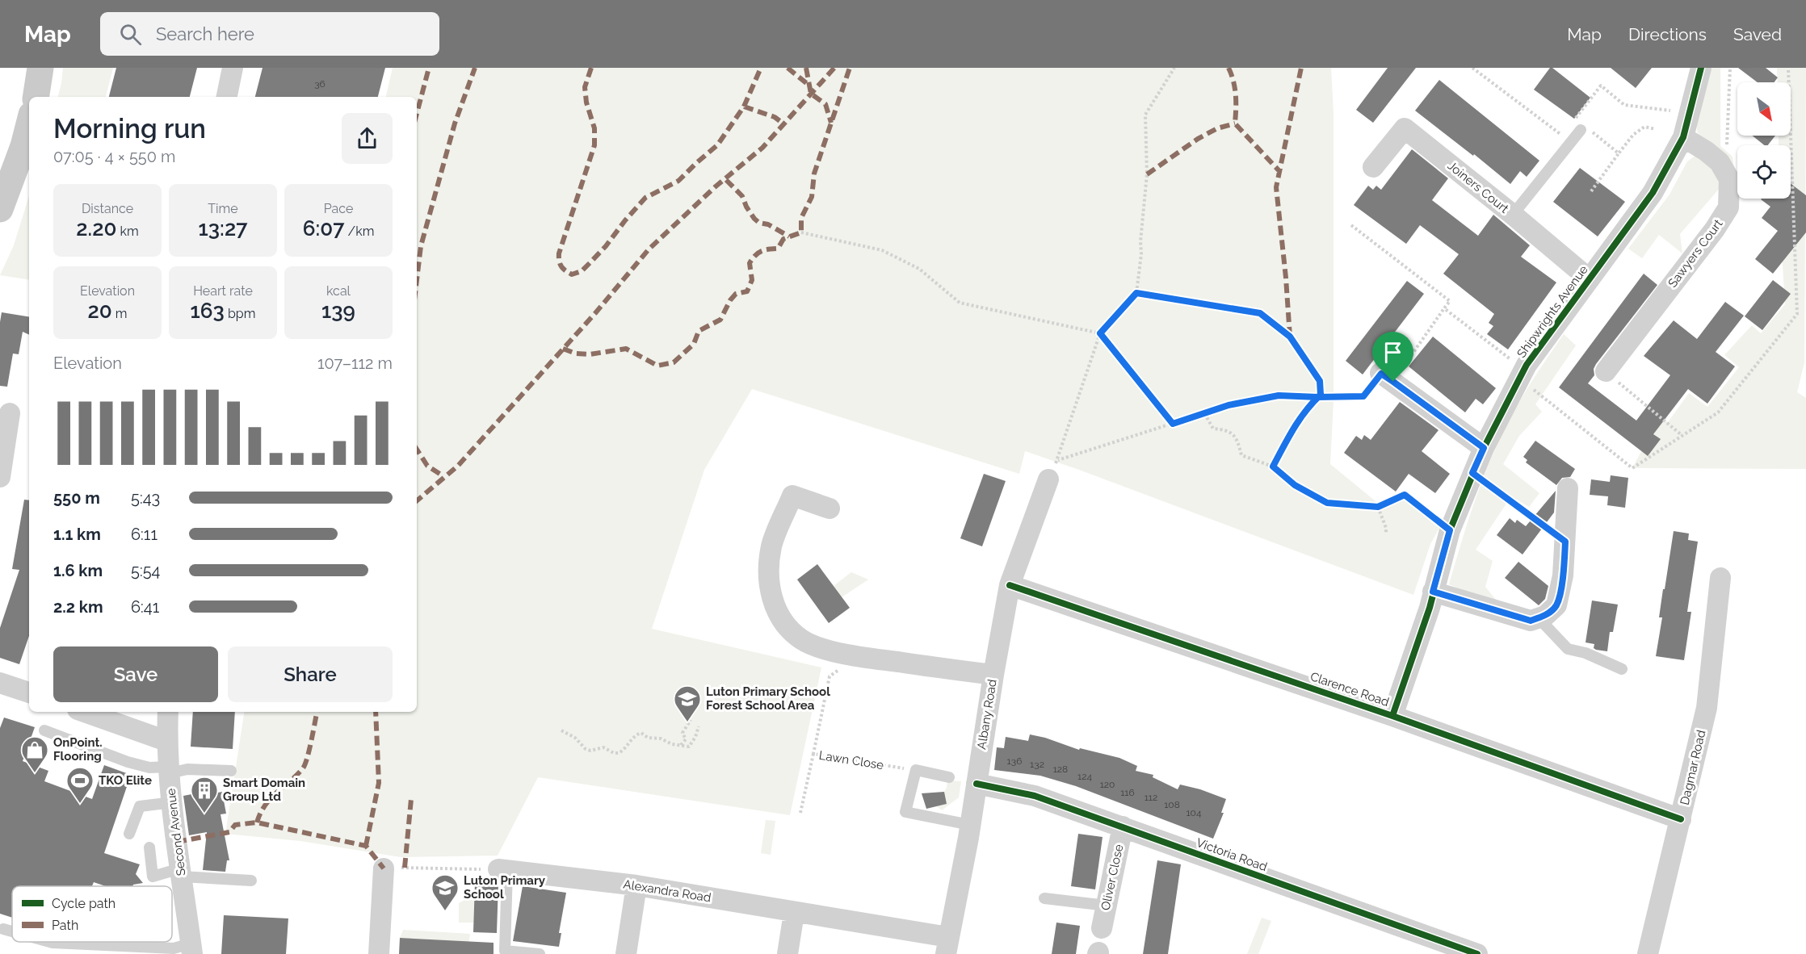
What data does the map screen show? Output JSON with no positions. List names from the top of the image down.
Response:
{
  "streets": {
    "street": [
      "Joiners Court",
      "Sawyers Court",
      "Shipwrights Avenue",
      "Clarence Road",
      "Albany Road",
      "Dagmar Road",
      "Second Avenue",
      "Victoria Road",
      "Oliver Close",
      "Alexandra Road"
    ],
    "path": ["Lawn Close"]
  },
  "crossings": [
    ["Joiners Court", "Shipwrights Avenue"],
    ["Sawyers Court", "Shipwrights Avenue"],
    ["Shipwrights Avenue", "Clarence Road"],
    ["Clarence Road", "Albany Road"],
    ["Clarence Road", "Dagmar Road"],
    ["Albany Road", "Victoria Road"],
    ["Albany Road", "Alexandra Road"],
    ["Victoria Road", "Oliver Close"]
  ],
  "places": {
    "school or university": ["Luton Primary School Forest School Area", "Luton Primary School"],
    "shop": ["OnPoint. Flooring"],
    "sports": ["TKO Elite"],
    "building": ["Smart Domain Group Ltd"]
  },
  "house_numbers": [
    "36",
    "136",
    "132",
    "128",
    "124",
    "120",
    "116",
    "112",
    "108",
    "104"
  ],
  "legend": ["Cycle path", "Path"],
  "north": "bottom right",
  "page": {
    "header": "Map",
    "search": "Search here",
    "nav": ["Map", "Directions", "Saved"],
    "heading": ["Morning run", "07:05 · 4 × 550 m"],
    "stats": [
      ["Distance", "2.20 km"],
      ["Time", "13:27"],
      ["Pace", "6:07 /km"],
      ["Elevation", "20 m"],
      ["Heart rate", "163 bpm"],
      ["kcal", "139"]
    ],
    "chart": ["Elevation", "107–112 m"],
    "list": [
      {
        "name": "550 m",
        "note": "5:43"
      },
      {
        "name": "1.1 km",
        "note": "6:11"
      },
      {
        "name": "1.6 km",
        "note": "5:54"
      },
      {
        "name": "2.2 km",
        "note": "6:41"
      }
    ],
    "buttons": ["Save", "Share"]
  }
}
